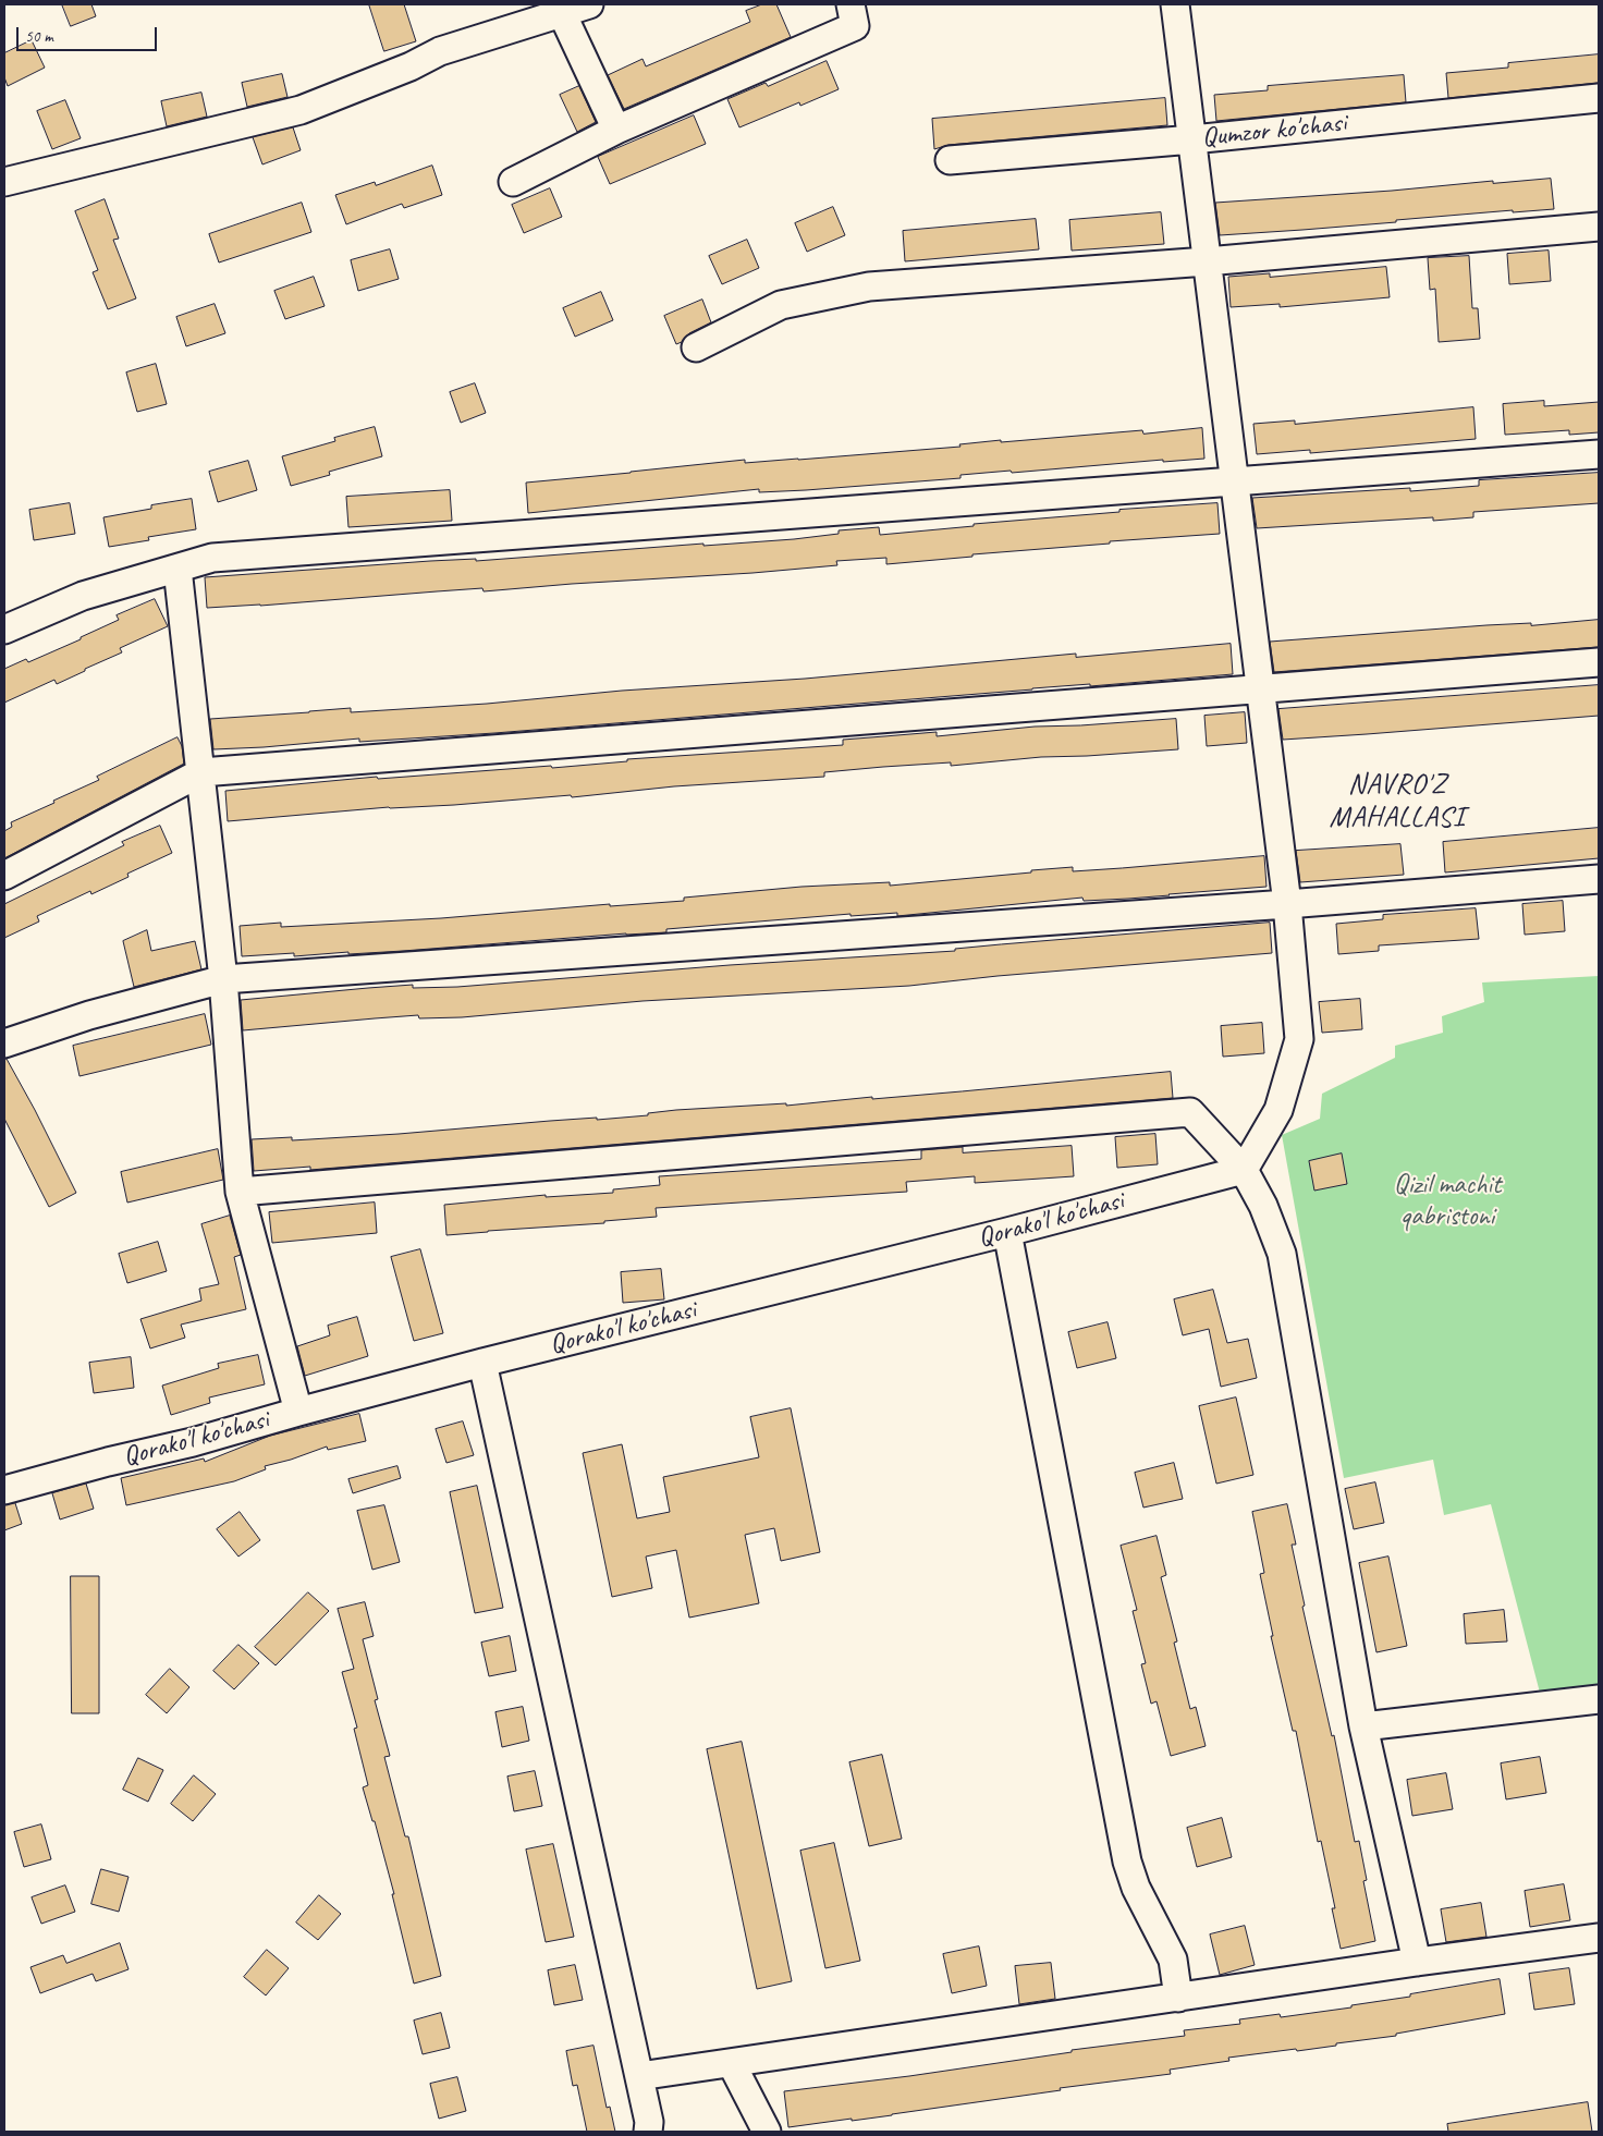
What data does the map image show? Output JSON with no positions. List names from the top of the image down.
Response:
{
  "streets": {
    "street": ["Qumzor ko'chasi", "Qorako'l ko'chasi"]
  },
  "districts": ["NAVRO'Z MAHALLASI"],
  "parks": ["Qizil machit qabristoni"],
  "scale_bar": "50 m"
}
